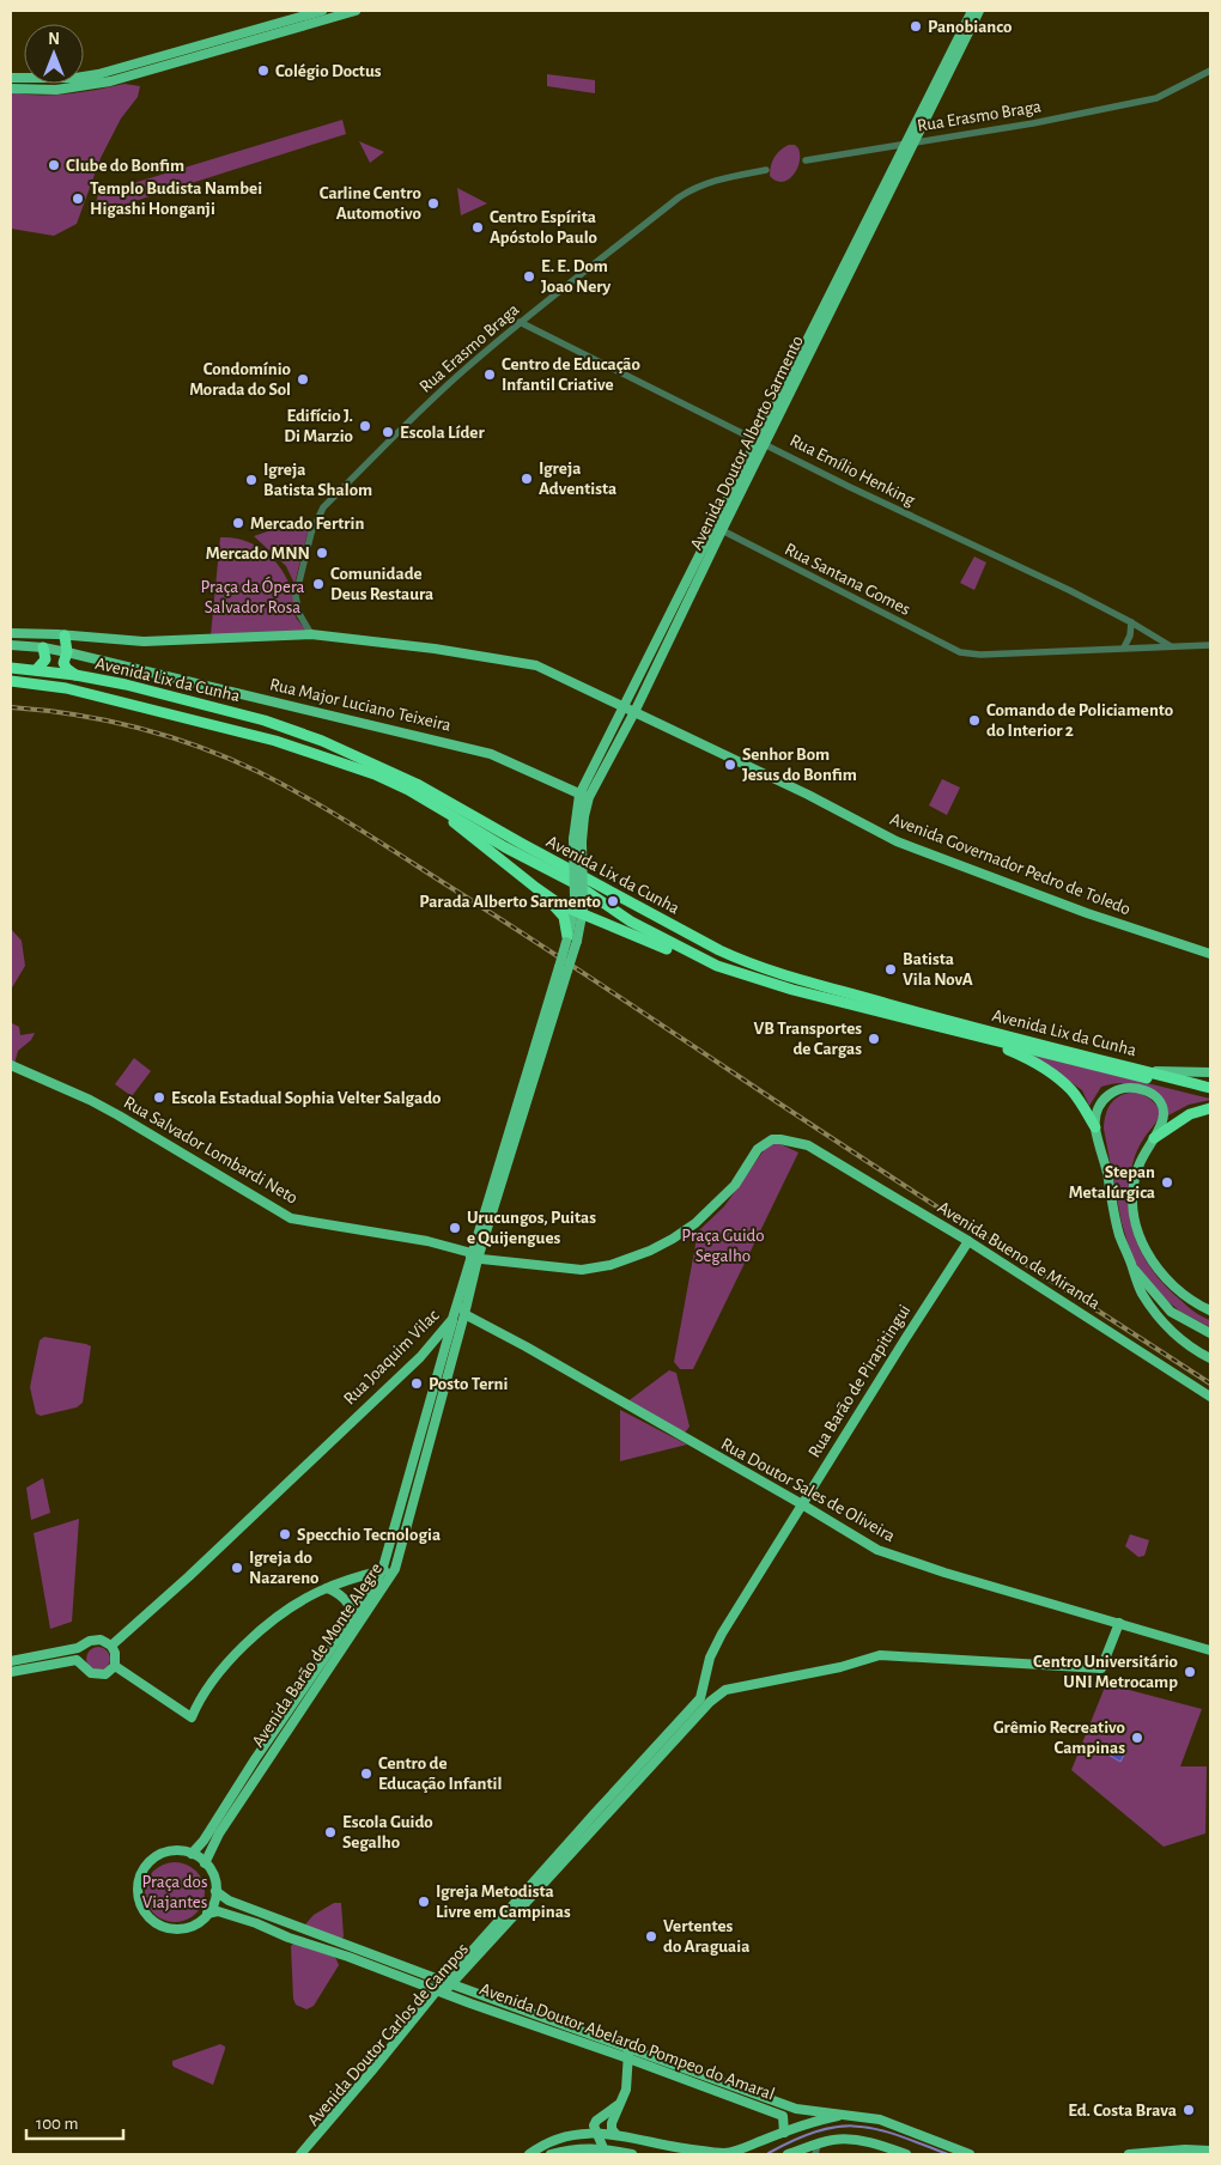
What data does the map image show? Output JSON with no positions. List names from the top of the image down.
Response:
{
  "streets": {
    "highway": ["Avenida Lix da Cunha"],
    "main road": [
      "Avenida Doutor Alberto Sarmento",
      "Rua Major Luciano Teixeira",
      "Avenida Governador Pedro de Toledo",
      "Rua Salvador Lombardi Neto",
      "Avenida Bueno de Miranda",
      "Rua Joaquim Vilac",
      "Rua Barão de Pirapitingui",
      "Rua Doutor Sales de Oliveira",
      "Avenida Barão de Monte Alegre",
      "Avenida Doutor Carlos de Campos",
      "Avenida Doutor Abelardo Pompeo do Amaral"
    ],
    "street": ["Rua Erasmo Braga", "Rua Emílio Henking", "Rua Santana Gomes"]
  },
  "crossings": [
    ["Rua Erasmo Braga", "Avenida Doutor Alberto Sarmento"],
    ["Rua Erasmo Braga", "Rua Emílio Henking"],
    ["Rua Erasmo Braga", "Avenida Governador Pedro de Toledo"],
    ["Avenida Doutor Alberto Sarmento", "Rua Emílio Henking"],
    ["Avenida Doutor Alberto Sarmento", "Rua Santana Gomes"],
    ["Avenida Doutor Alberto Sarmento", "Rua Major Luciano Teixeira"],
    ["Avenida Doutor Alberto Sarmento", "Avenida Governador Pedro de Toledo"],
    ["Avenida Doutor Alberto Sarmento", "Rua Joaquim Vilac"],
    ["Rua Salvador Lombardi Neto", "Avenida Bueno de Miranda"],
    ["Rua Salvador Lombardi Neto", "Rua Joaquim Vilac"],
    ["Avenida Bueno de Miranda", "Rua Joaquim Vilac"],
    ["Avenida Bueno de Miranda", "Rua Barão de Pirapitingui"],
    ["Rua Joaquim Vilac", "Rua Doutor Sales de Oliveira"],
    ["Rua Joaquim Vilac", "Avenida Barão de Monte Alegre"],
    ["Rua Barão de Pirapitingui", "Rua Doutor Sales de Oliveira"],
    ["Rua Barão de Pirapitingui", "Avenida Doutor Carlos de Campos"],
    ["Rua Doutor Sales de Oliveira", "Avenida Barão de Monte Alegre"],
    ["Rua Doutor Sales de Oliveira", "Avenida Doutor Carlos de Campos"],
    ["Avenida Barão de Monte Alegre", "Avenida Doutor Abelardo Pompeo do Amaral"],
    ["Avenida Doutor Carlos de Campos", "Avenida Doutor Abelardo Pompeo do Amaral"]
  ],
  "parks": ["Praça da Ópera Salvador Rosa", "Praça Guido Segalho", "Praça dos Viajantes"],
  "places": [
    "Panobianco",
    "Colégio Doctus",
    "Clube do Bonfim",
    "Templo Budista Nambei Higashi Honganji",
    "Carline Centro Automotivo",
    "Centro Espírita Apóstolo Paulo",
    "E. E. Dom Joao Nery",
    "Centro de Educação Infantil Criative",
    "Condomínio Morada do Sol",
    "Edifício J. Di Marzio",
    "Escola Líder",
    "Igreja Adventista",
    "Igreja Batista Shalom",
    "Mercado Fertrin",
    "Mercado MNN",
    "Comunidade Deus Restaura",
    "Comando de Policiamento do Interior 2",
    "Senhor Bom Jesus do Bonfim",
    "Parada Alberto Sarmento",
    "Batista Vila NovA",
    "VB Transportes de Cargas",
    "Escola Estadual Sophia Velter Salgado",
    "Stepan Metalúrgica",
    "Urucungos, Puitas e Quijengues",
    "Posto Terni",
    "Specchio Tecnologia",
    "Igreja do Nazareno",
    "Centro Universitário UNI Metrocamp",
    "Grêmio Recreativo Campinas",
    "Centro de Educação Infantil",
    "Escola Guido Segalho",
    "Igreja Metodista Livre em Campinas",
    "Vertentes do Araguaia",
    "Ed. Costa Brava"
  ],
  "scale_bar": "100 m",
  "north": "top"
}
